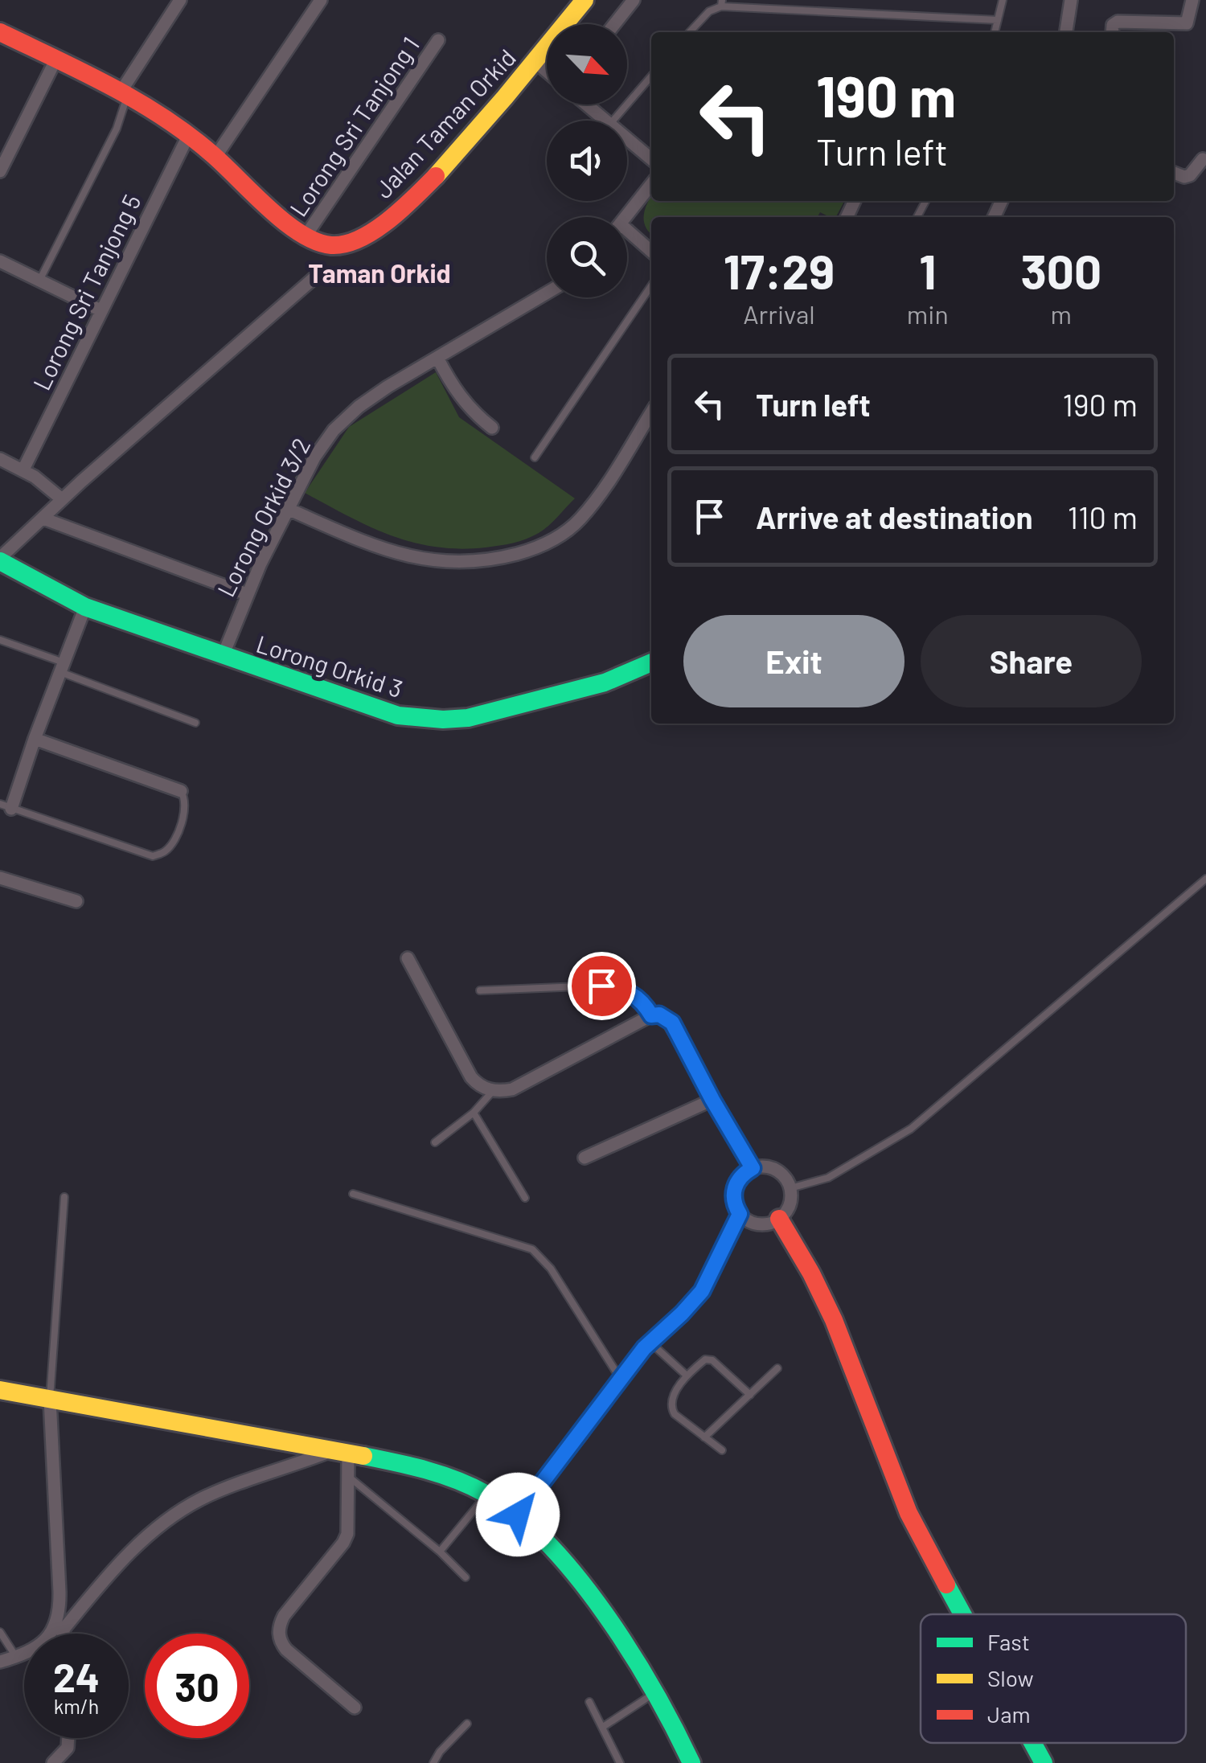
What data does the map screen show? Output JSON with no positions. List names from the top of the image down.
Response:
{
  "streets": {
    "street": [
      "Jalan Taman Orkid",
      "Lorong Sri Tanjong 1",
      "Lorong Sri Tanjong 5",
      "Lorong Orkid 3/2",
      "Lorong Orkid 3"
    ]
  },
  "crossings": [
    ["Jalan Taman Orkid", "Lorong Sri Tanjong 1"],
    ["Jalan Taman Orkid", "Lorong Sri Tanjong 5"],
    ["Lorong Orkid 3/2", "Lorong Orkid 3"]
  ],
  "districts": ["Taman Orkid"],
  "legend": ["Fast", "Slow", "Jam"],
  "north": "bottom right",
  "page": {
    "turn": ["190 m", "Turn left"],
    "eta": [
      "17:29",
      "Arrival",
      "1",
      "min",
      "300",
      "m"
    ],
    "list": [
      {
        "name": "Turn left",
        "value": "190 m"
      },
      {
        "name": "Arrive at destination",
        "value": "110 m"
      }
    ],
    "buttons": ["Exit", "Share"],
    "speed": "24 km/h",
    "limit": "30"
  }
}
